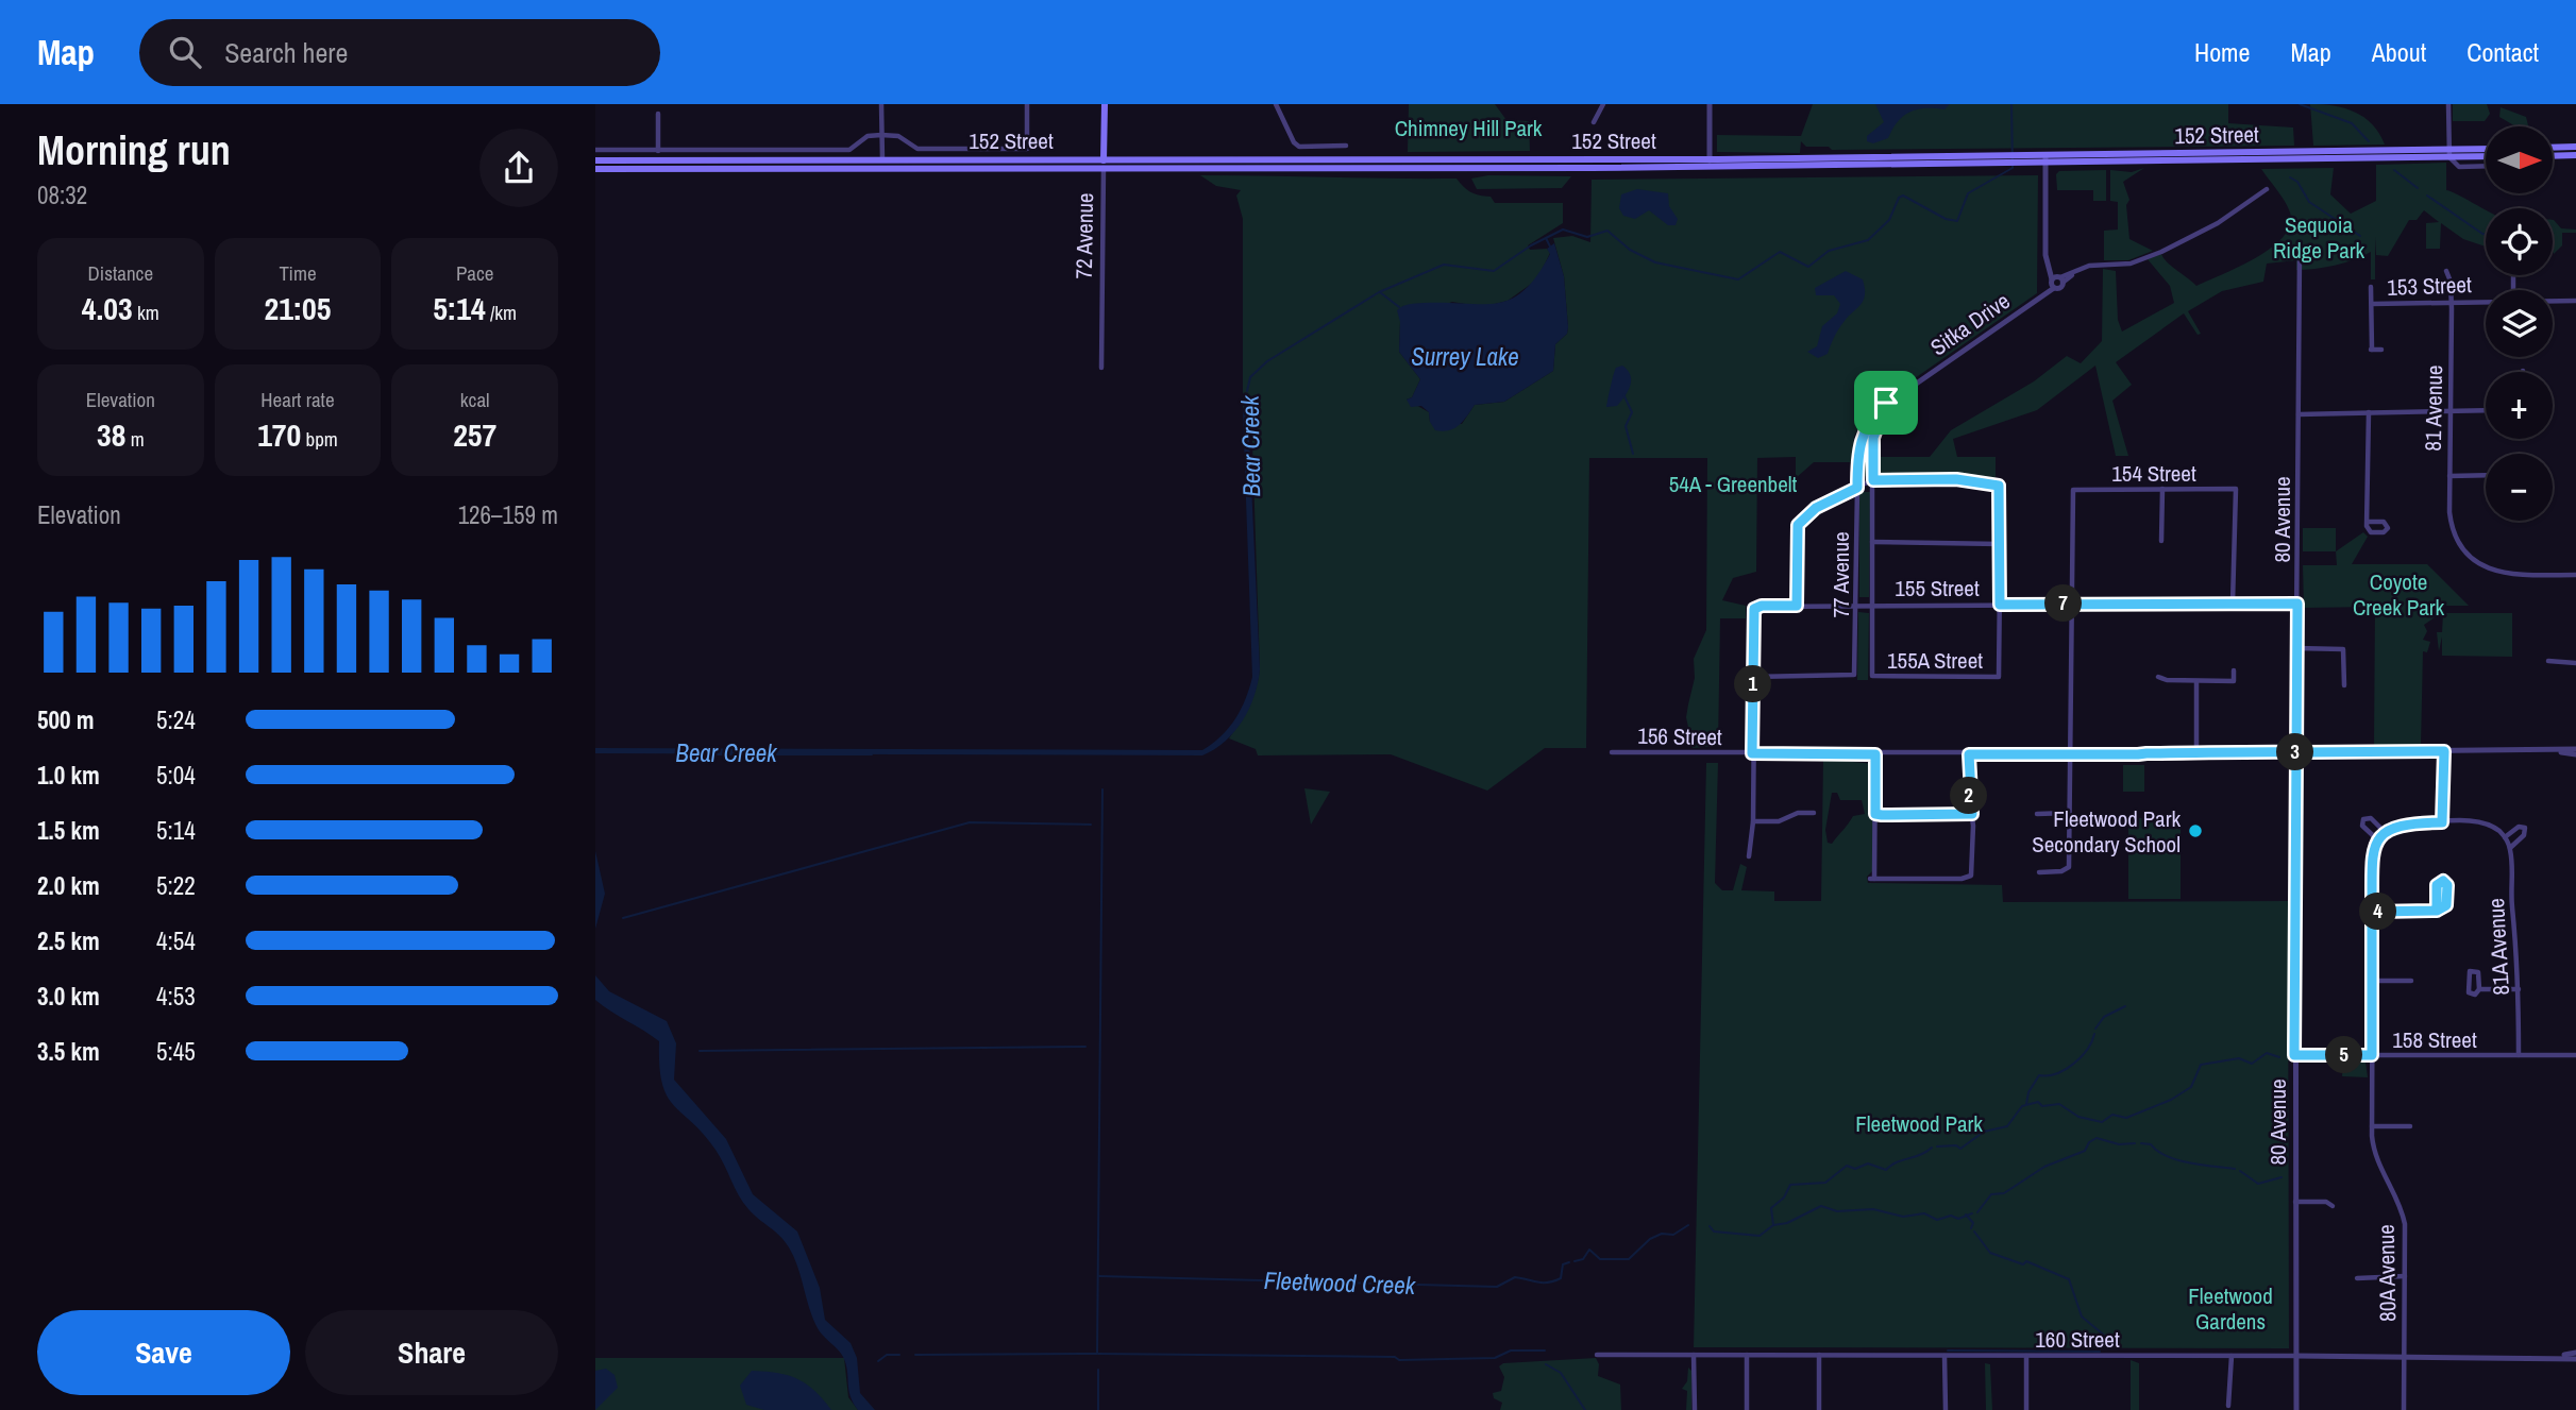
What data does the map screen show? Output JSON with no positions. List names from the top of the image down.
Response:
{
  "streets": {
    "main road": ["152 Street", "72 Avenue"],
    "street": [
      "153 Street",
      "Sitka Drive",
      "81 Avenue",
      "154 Street",
      "80 Avenue",
      "77 Avenue",
      "155 Street",
      "155A Street",
      "156 Street",
      "81A Avenue",
      "158 Street",
      "80A Avenue",
      "160 Street"
    ]
  },
  "crossings": [
    ["152 Street", "72 Avenue"],
    ["153 Street", "81 Avenue"],
    ["Sitka Drive", "77 Avenue"],
    ["154 Street", "155 Street"],
    ["80 Avenue", "155 Street"],
    ["80 Avenue", "156 Street"],
    ["80 Avenue", "158 Street"],
    ["80 Avenue", "160 Street"],
    ["77 Avenue", "155 Street"],
    ["77 Avenue", "155A Street"],
    ["155 Street", "155A Street"],
    ["81A Avenue", "158 Street"],
    ["158 Street", "80A Avenue"],
    ["80A Avenue", "160 Street"]
  ],
  "water": ["Surrey Lake", "Bear Creek", "Fleetwood Creek"],
  "parks": [
    "Chimney Hill Park",
    "Sequoia Ridge Park",
    "54A - Greenbelt",
    "Coyote Creek Park",
    "Fleetwood Park",
    "Fleetwood Gardens"
  ],
  "places": ["Fleetwood Park Secondary School"],
  "north": "right",
  "page": {
    "header": "Map",
    "search": "Search here",
    "nav": [
      "Home",
      "Map",
      "About",
      "Contact"
    ],
    "heading": ["Morning run", "08:32"],
    "map_buttons": ["+", "−"],
    "stats": [
      ["Distance", "4.03 km"],
      ["Time", "21:05"],
      ["Pace", "5:14 /km"],
      ["Elevation", "38 m"],
      ["Heart rate", "170 bpm"],
      ["kcal", "257"]
    ],
    "chart": ["Elevation", "126–159 m"],
    "pins": [
      "7",
      "1",
      "3",
      "2",
      "4",
      "5"
    ],
    "list": [
      {
        "name": "500 m",
        "note": "5:24"
      },
      {
        "name": "1.0 km",
        "note": "5:04"
      },
      {
        "name": "1.5 km",
        "note": "5:14"
      },
      {
        "name": "2.0 km",
        "note": "5:22"
      },
      {
        "name": "2.5 km",
        "note": "4:54"
      },
      {
        "name": "3.0 km",
        "note": "4:53"
      },
      {
        "name": "3.5 km",
        "note": "5:45"
      }
    ],
    "buttons": ["Save", "Share"]
  }
}
